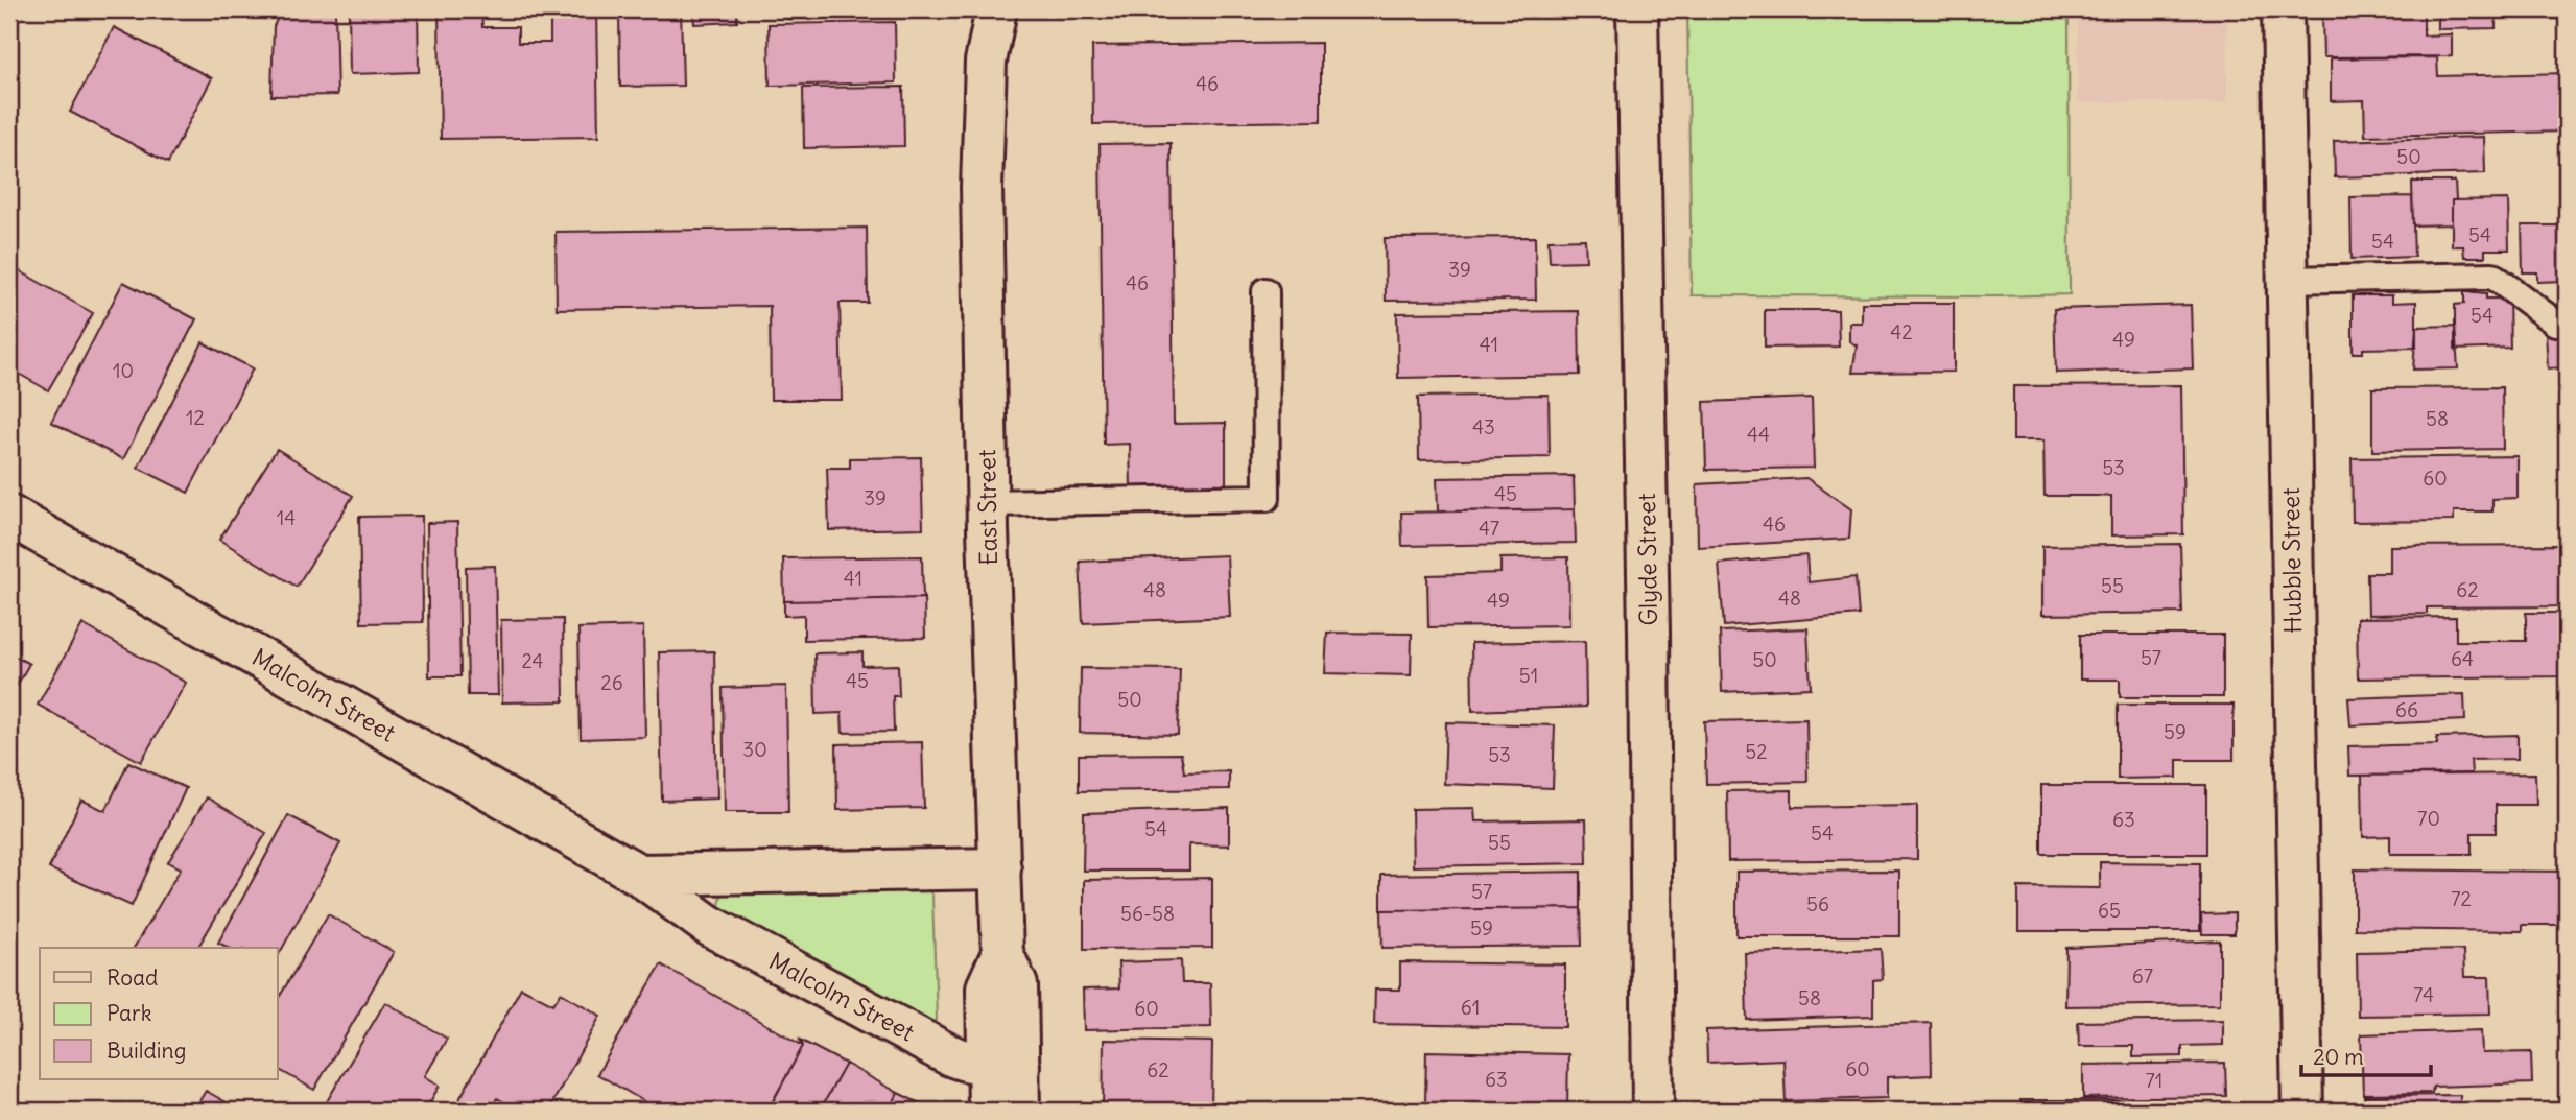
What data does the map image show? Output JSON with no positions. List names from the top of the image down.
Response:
{
  "streets": {
    "street": [
      "East Street",
      "Glyde Street",
      "Hubble Street",
      "Malcolm Street"
    ]
  },
  "crossings": [
    ["East Street", "Malcolm Street"]
  ],
  "house_numbers": [
    "46",
    "50",
    "54",
    "54",
    "39",
    "46",
    "54",
    "42",
    "49",
    "41",
    "10",
    "12",
    "58",
    "43",
    "44",
    "53",
    "60",
    "45",
    "39",
    "14",
    "46",
    "47",
    "41",
    "55",
    "48",
    "62",
    "48",
    "49",
    "57",
    "64",
    "50",
    "24",
    "51",
    "45",
    "26",
    "50",
    "66",
    "59",
    "30",
    "52",
    "53",
    "70",
    "63",
    "54",
    "54",
    "55",
    "57",
    "72",
    "56",
    "65",
    "56-58",
    "59",
    "67",
    "74",
    "58",
    "61",
    "60",
    "60",
    "62",
    "63",
    "71"
  ],
  "legend": ["Road", "Park", "Building"],
  "scale_bar": "20 m"
}
